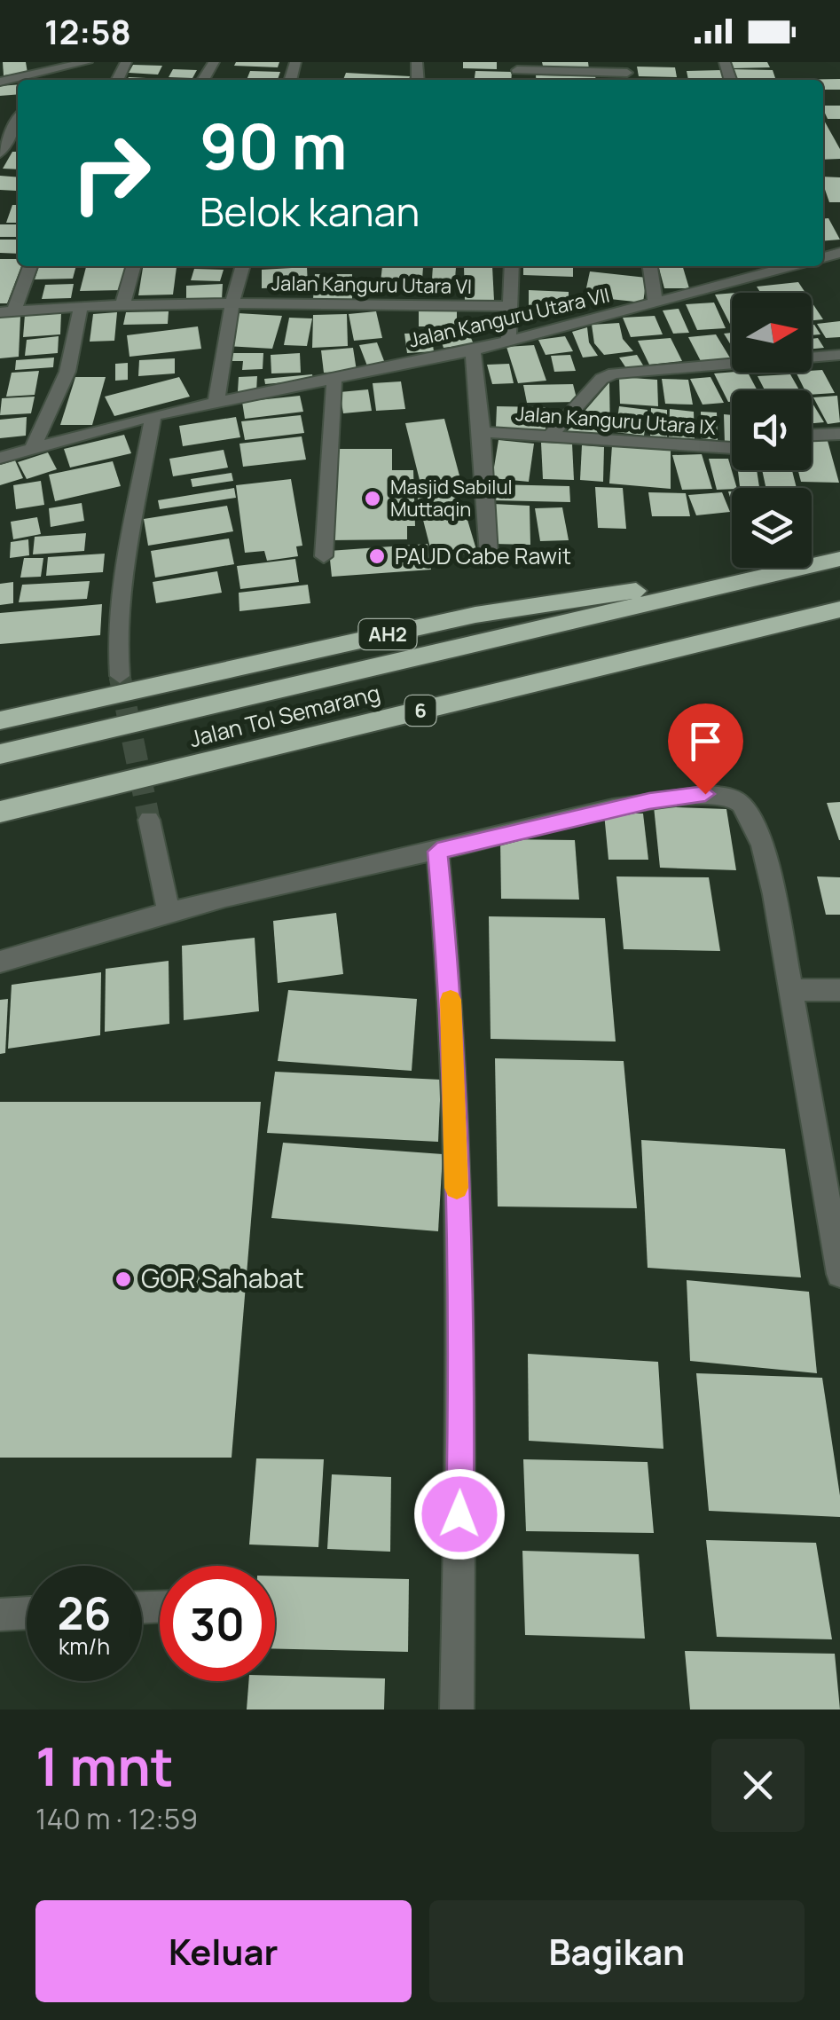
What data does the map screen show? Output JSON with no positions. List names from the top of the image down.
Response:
{
  "streets": {
    "highway": ["AH2", "6", "Jalan Tol Semarang"],
    "street": ["Jalan Kanguru Utara VI", "Jalan Kanguru Utara VII", "Jalan Kanguru Utara IX"]
  },
  "crossings": [
    ["AH2", "Jalan Tol Semarang"]
  ],
  "places": ["Masjid Sabilul Muttaqin", "PAUD Cabe Rawit", "GOR Sahabat"],
  "north": "right",
  "page": {
    "status": "12:58",
    "turn": ["90 m", "Belok kanan"],
    "speed": "26 km/h",
    "limit": "30",
    "heading": ["1 mnt", "140 m · 12:59"],
    "buttons": ["Keluar", "Bagikan"]
  }
}
